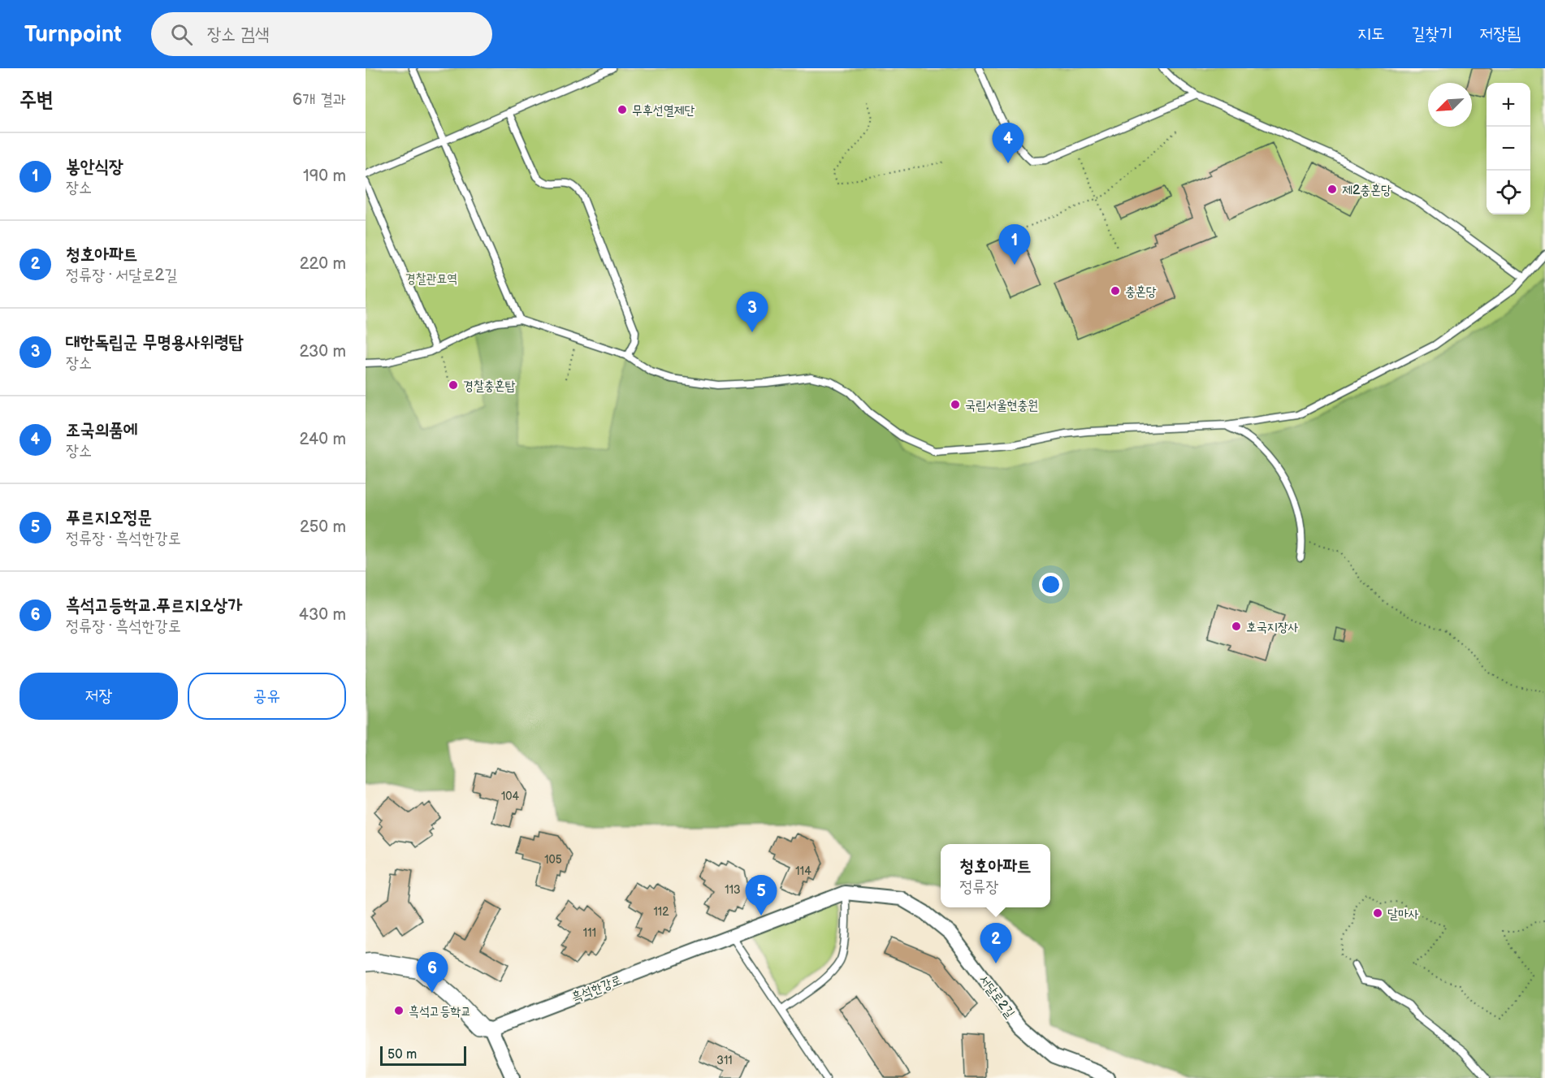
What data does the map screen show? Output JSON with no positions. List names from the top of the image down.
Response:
{
  "streets": {
    "street": ["흑석한강로", "서달로2길"]
  },
  "crossings": [
    ["흑석한강로", "서달로2길"]
  ],
  "parks": ["경찰관묘역"],
  "places": [
    "무후선열제단",
    "제2충혼당",
    "충혼당",
    "경찰충혼탑",
    "국립서울현충원",
    "호국지장사",
    "달마사",
    "흑석고등학교"
  ],
  "house_numbers": [
    "104",
    "105",
    "114",
    "113",
    "112",
    "111",
    "311"
  ],
  "scale_bar": "50 m",
  "north": "bottom left",
  "page": {
    "header": "Turnpoint",
    "search": "장소 검색",
    "nav": ["지도", "길찾기", "저장됨"],
    "heading": ["주변", "6개 결과"],
    "map_buttons": ["+", "−"],
    "pins": [
      "4",
      "1",
      "3",
      "5",
      "2",
      "6"
    ],
    "list": [
      {
        "mark": "1",
        "name": "봉안식장",
        "note": "장소",
        "value": "190 m"
      },
      {
        "mark": "2",
        "name": "청호아파트",
        "note": "정류장 · 서달로2길",
        "value": "220 m"
      },
      {
        "mark": "3",
        "name": "대한독립군 무명용사위령탑",
        "note": "장소",
        "value": "230 m"
      },
      {
        "mark": "4",
        "name": "조국의품에",
        "note": "장소",
        "value": "240 m"
      },
      {
        "mark": "5",
        "name": "푸르지오정문",
        "note": "정류장 · 흑석한강로",
        "value": "250 m"
      },
      {
        "mark": "6",
        "name": "흑석고등학교.푸르지오상가",
        "note": "정류장 · 흑석한강로",
        "value": "430 m"
      }
    ],
    "buttons": ["저장", "공유"],
    "popup": ["청호아파트", "정류장"],
    "scale": "50 m"
  }
}
